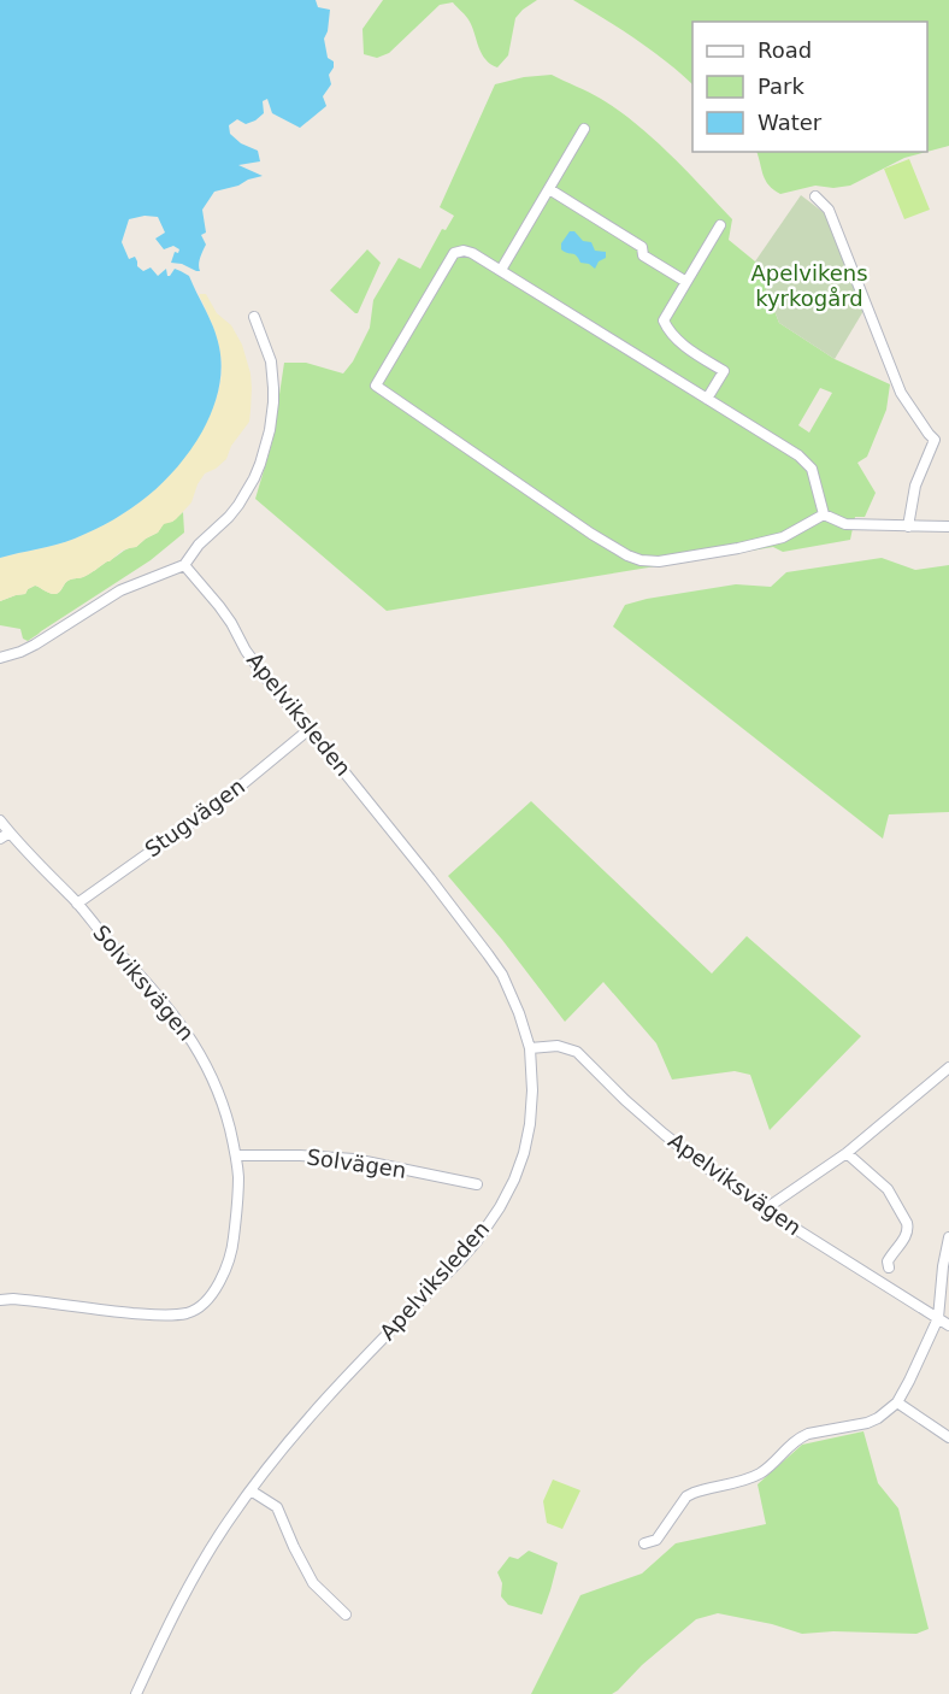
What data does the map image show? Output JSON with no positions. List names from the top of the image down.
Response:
{
  "streets": {
    "street": [
      "Apelviksleden",
      "Stugvägen",
      "Solviksvägen",
      "Solvägen",
      "Apelviksvägen"
    ]
  },
  "crossings": [
    ["Apelviksleden", "Stugvägen"],
    ["Apelviksleden", "Apelviksvägen"],
    ["Stugvägen", "Solviksvägen"],
    ["Solviksvägen", "Solvägen"]
  ],
  "parks": ["Apelvikens kyrkogård"],
  "legend": ["Road", "Park", "Water"]
}
